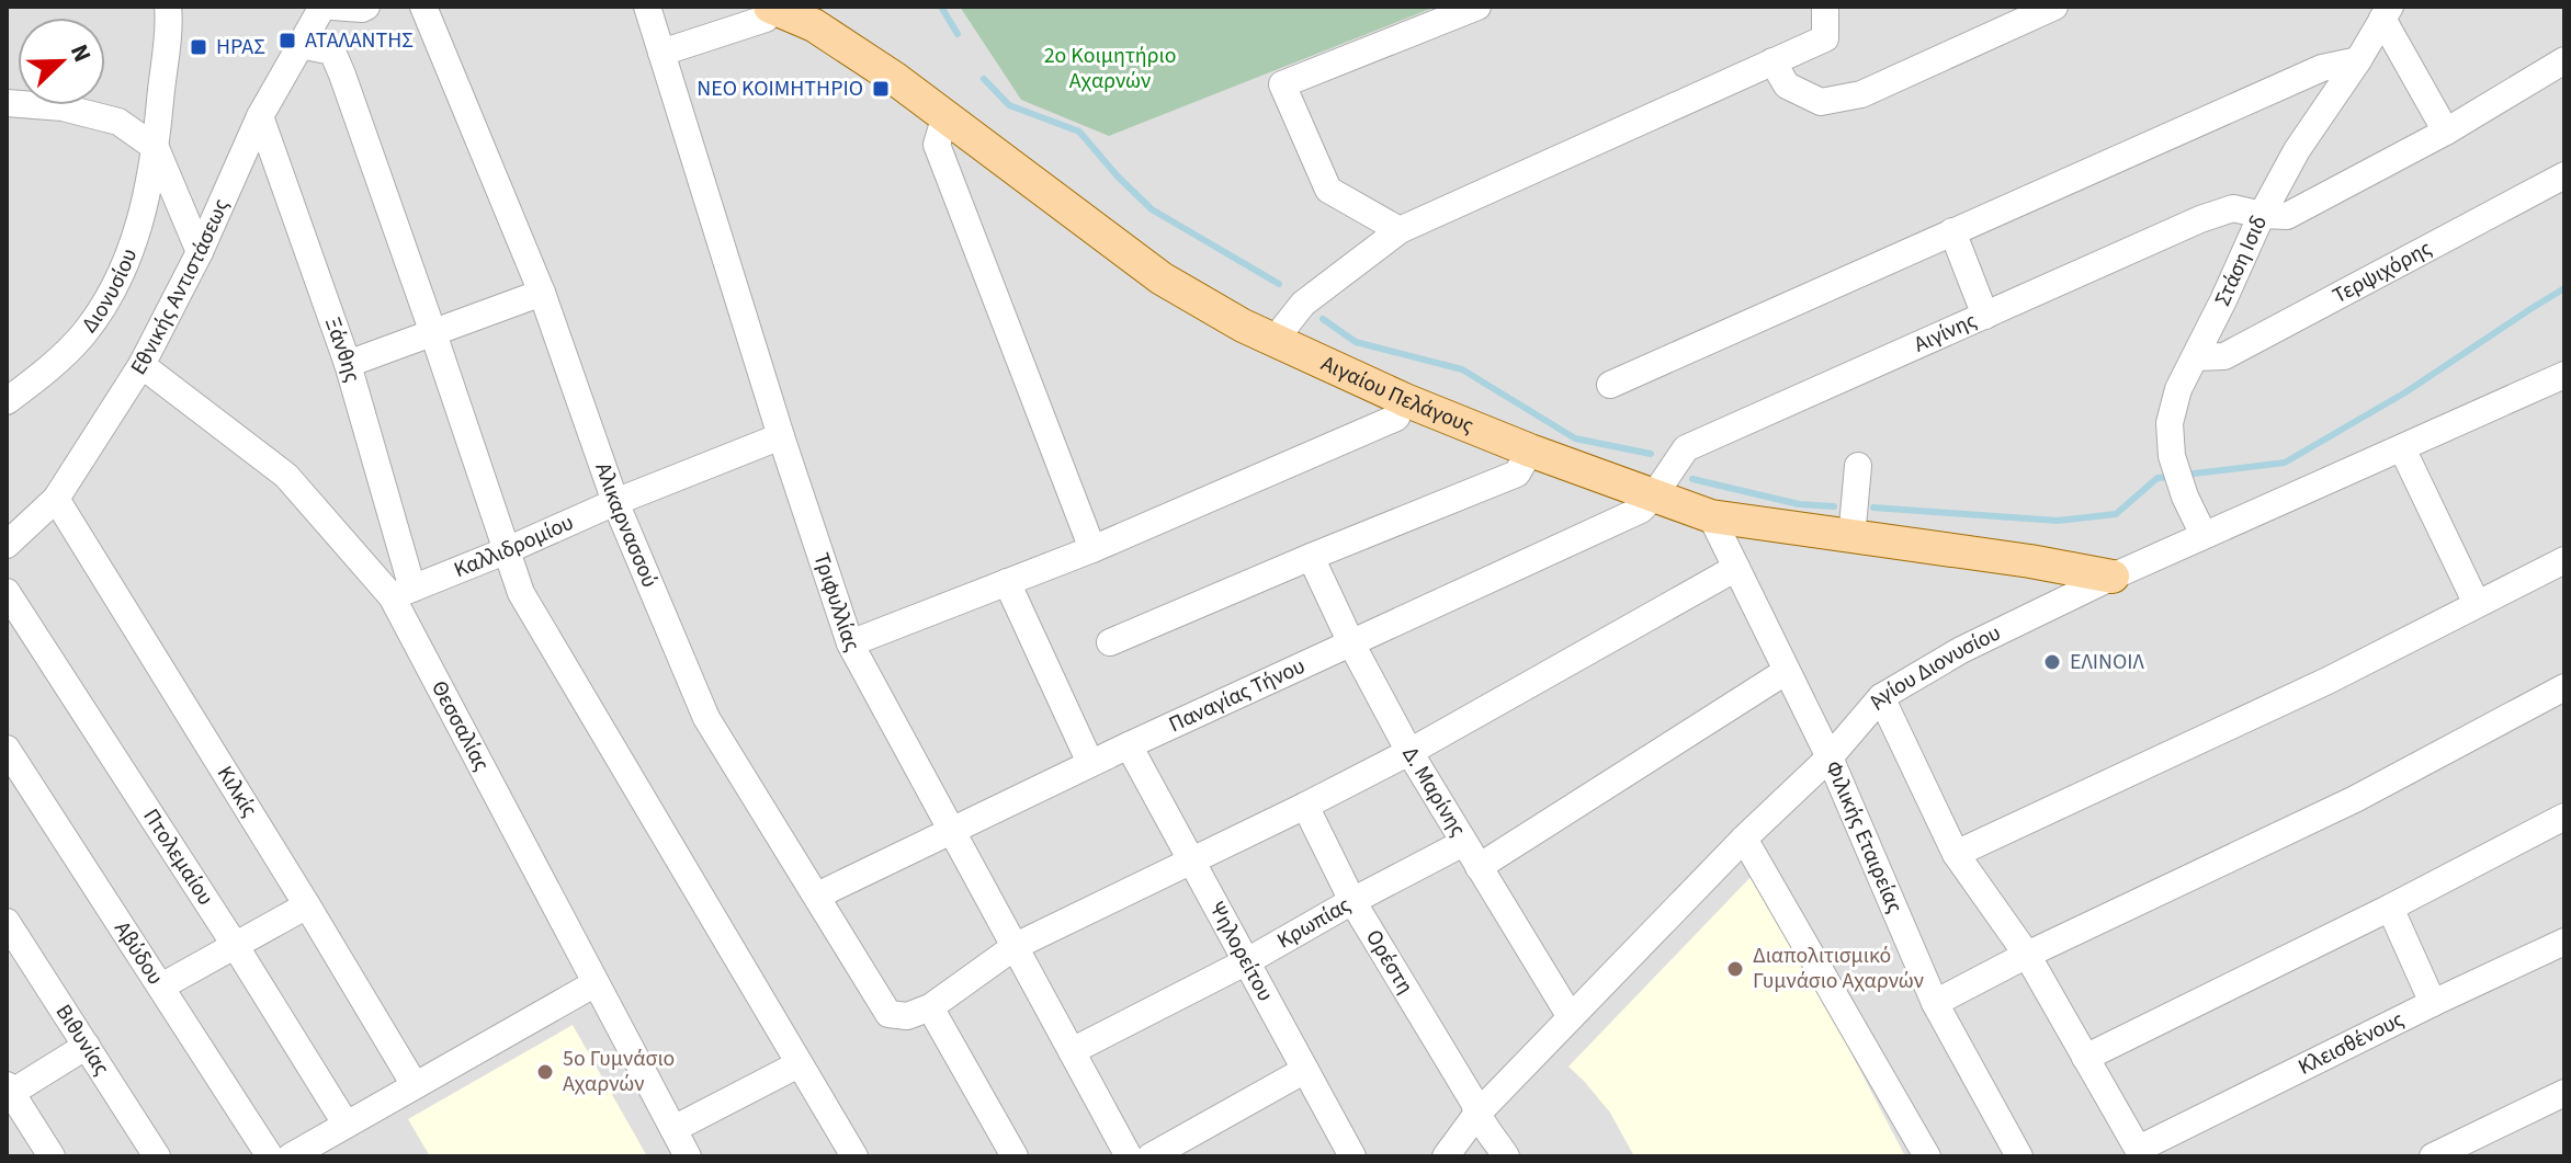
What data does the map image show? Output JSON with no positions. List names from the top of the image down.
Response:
{
  "streets": {
    "main road": ["Αιγαίου Πελάγους"],
    "street": [
      "Στάση Ισιδ",
      "Τερψιχόρης",
      "Εθνικής Αντιστάσεως",
      "Διονυσίου",
      "Αιγίνης",
      "Ξάνθης",
      "Αλικαρνασσού",
      "Καλλιδρομίου",
      "Τριφυλλίας",
      "Αγίου Διονυσίου",
      "Παναγίας Τήνου",
      "Θεσσαλίας",
      "Κιλκίς",
      "Δ. Μαρίνης",
      "Φιλικής Εταιρείας",
      "Πτολεμαίου",
      "Κρωπίας",
      "Ψηλορείτου",
      "Αβύδου",
      "Ορέστη",
      "Βιθυνίας",
      "Κλεισθένους"
    ]
  },
  "crossings": [
    ["Στάση Ισιδ", "Τερψιχόρης"],
    ["Στάση Ισιδ", "Αιγίνης"],
    ["Στάση Ισιδ", "Αγίου Διονυσίου"],
    ["Εθνικής Αντιστάσεως", "Ξάνθης"],
    ["Εθνικής Αντιστάσεως", "Θεσσαλίας"],
    ["Εθνικής Αντιστάσεως", "Κιλκίς"],
    ["Αιγίνης", "Αιγαίου Πελάγους"],
    ["Αιγίνης", "Παναγίας Τήνου"],
    ["Ξάνθης", "Καλλιδρομίου"],
    ["Ξάνθης", "Θεσσαλίας"],
    ["Αιγαίου Πελάγους", "Αγίου Διονυσίου"],
    ["Αιγαίου Πελάγους", "Παναγίας Τήνου"],
    ["Αιγαίου Πελάγους", "Φιλικής Εταιρείας"],
    ["Αλικαρνασσού", "Καλλιδρομίου"],
    ["Αλικαρνασσού", "Παναγίας Τήνου"],
    ["Καλλιδρομίου", "Τριφυλλίας"],
    ["Καλλιδρομίου", "Θεσσαλίας"],
    ["Τριφυλλίας", "Παναγίας Τήνου"],
    ["Τριφυλλίας", "Κρωπίας"],
    ["Αγίου Διονυσίου", "Δ. Μαρίνης"],
    ["Αγίου Διονυσίου", "Φιλικής Εταιρείας"],
    ["Αγίου Διονυσίου", "Ορέστη"],
    ["Παναγίας Τήνου", "Δ. Μαρίνης"],
    ["Παναγίας Τήνου", "Ψηλορείτου"],
    ["Δ. Μαρίνης", "Κρωπίας"],
    ["Κρωπίας", "Ψηλορείτου"],
    ["Κρωπίας", "Ορέστη"]
  ],
  "parks": ["2ο Κοιμητήριο Αχαρνών"],
  "places": {
    "transit": ["ΑΤΑΛΑΝΤΗΣ", "ΗΡΑΣ", "ΝΕΟ ΚΟΙΜΗΤΗΡΙΟ"],
    "other": ["ΕΛΙΝΟΙΛ", "Διαπολιτισμικό Γυμνάσιο Αχαρνών", "5ο Γυμνάσιο Αχαρνών"]
  },
  "north": "top right"
}
